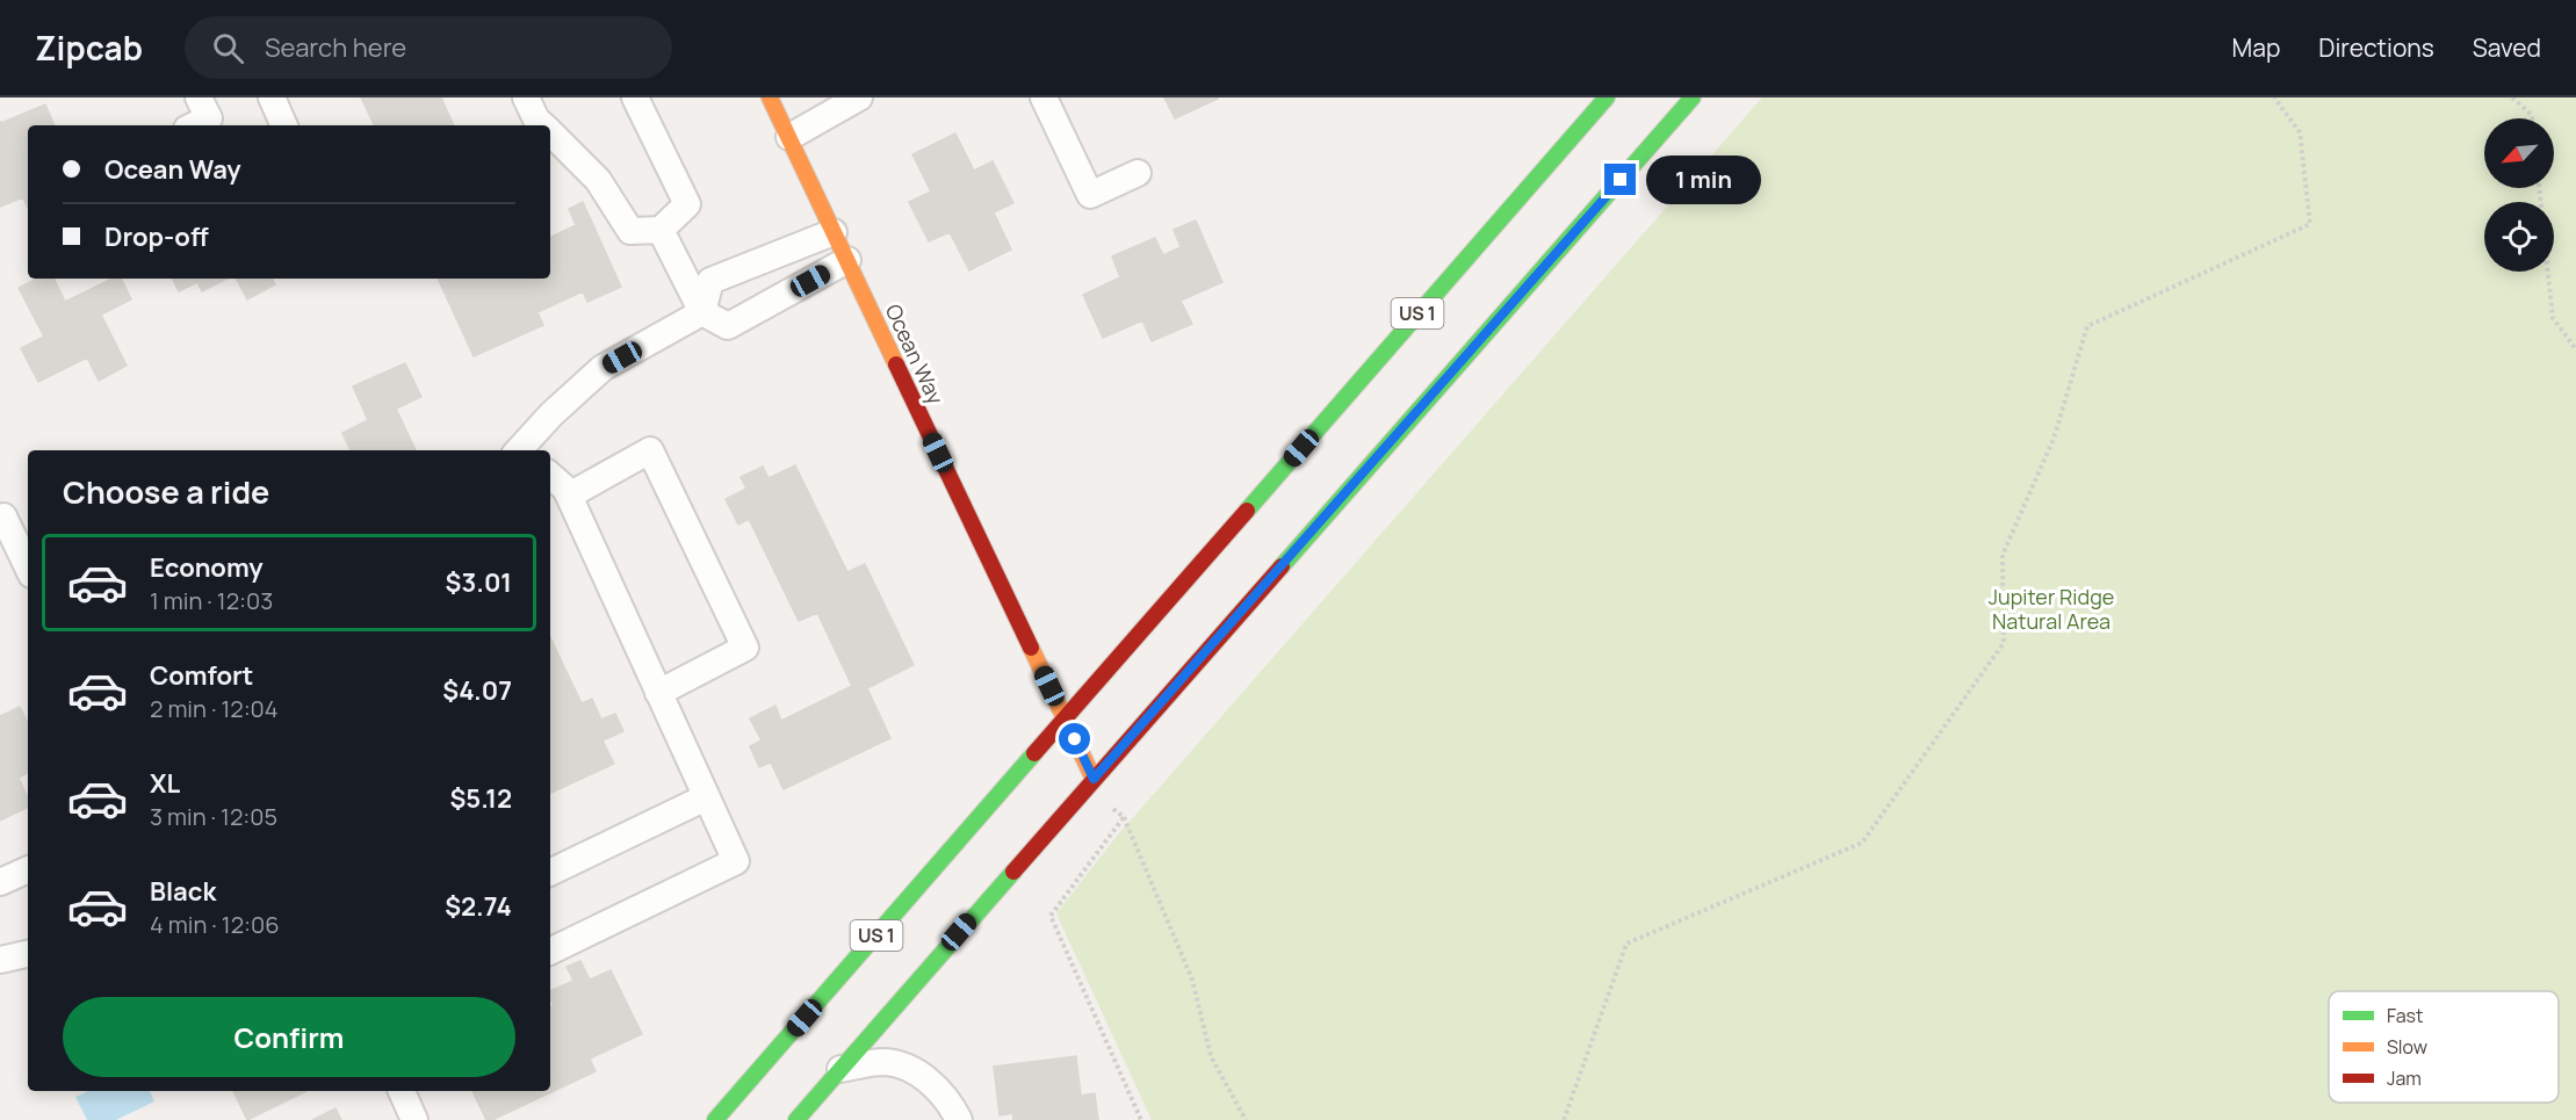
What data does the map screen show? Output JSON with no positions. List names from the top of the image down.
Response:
{
  "streets": {
    "main road": ["US 1", "Ocean Way"]
  },
  "crossings": [
    ["US 1", "Ocean Way"]
  ],
  "parks": ["Jupiter Ridge Natural Area"],
  "legend": ["Fast", "Slow", "Jam"],
  "north": "bottom left",
  "page": {
    "header": "Zipcab",
    "search": "Search here",
    "nav": ["Map", "Directions", "Saved"],
    "banner": ["Ocean Way", "Drop-off"],
    "bubble": "1 min",
    "heading": "Choose a ride",
    "list": [
      {
        "name": "Economy",
        "note": "1 min · 12:03",
        "value": "$3.01"
      },
      {
        "name": "Comfort",
        "note": "2 min · 12:04",
        "value": "$4.07"
      },
      {
        "name": "XL",
        "note": "3 min · 12:05",
        "value": "$5.12"
      },
      {
        "name": "Black",
        "note": "4 min · 12:06",
        "value": "$2.74"
      }
    ],
    "buttons": "Confirm"
  }
}
